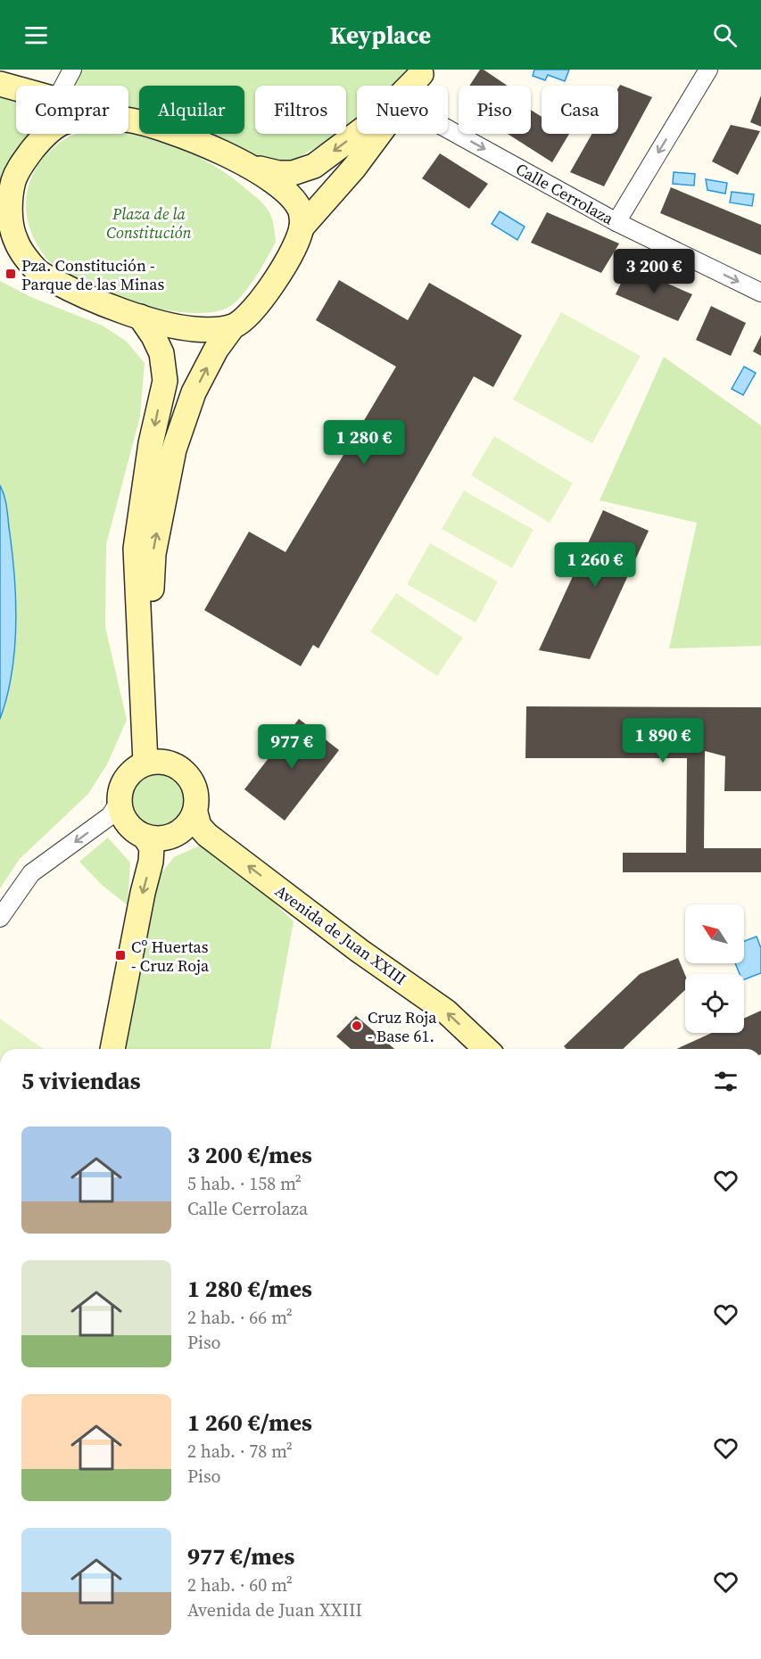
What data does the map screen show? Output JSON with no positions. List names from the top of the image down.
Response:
{
  "streets": {
    "main road": ["Avenida de Juan XXIII"],
    "street": ["Calle Cerrolaza"]
  },
  "one_way": ["Calle Cerrolaza", "Avenida de Juan XXIII"],
  "parks": ["Plaza de la Constitución"],
  "places": {
    "transit": ["Pza. Constitución - Parque de las Minas", "Cº Huertas - Cruz Roja"],
    "other": ["Cruz Roja - Base 61."]
  },
  "north": "top left",
  "page": {
    "header": "Keyplace",
    "chip": [
      "Comprar",
      "Alquilar",
      "Filtros",
      "Nuevo",
      "Piso",
      "Casa"
    ],
    "price": [
      "3 200 €",
      "1 280 €",
      "1 260 €",
      "1 890 €",
      "977 €"
    ],
    "heading": "5 viviendas",
    "list": [
      {
        "name": "3 200 €/mes",
        "note": "5 hab. · 158 m² · Calle Cerrolaza"
      },
      {
        "name": "1 280 €/mes",
        "note": "2 hab. · 66 m² · Piso"
      },
      {
        "name": "1 260 €/mes",
        "note": "2 hab. · 78 m² · Piso"
      },
      {
        "name": "977 €/mes",
        "note": "2 hab. · 60 m² · Avenida de Juan XXIII"
      }
    ]
  }
}
